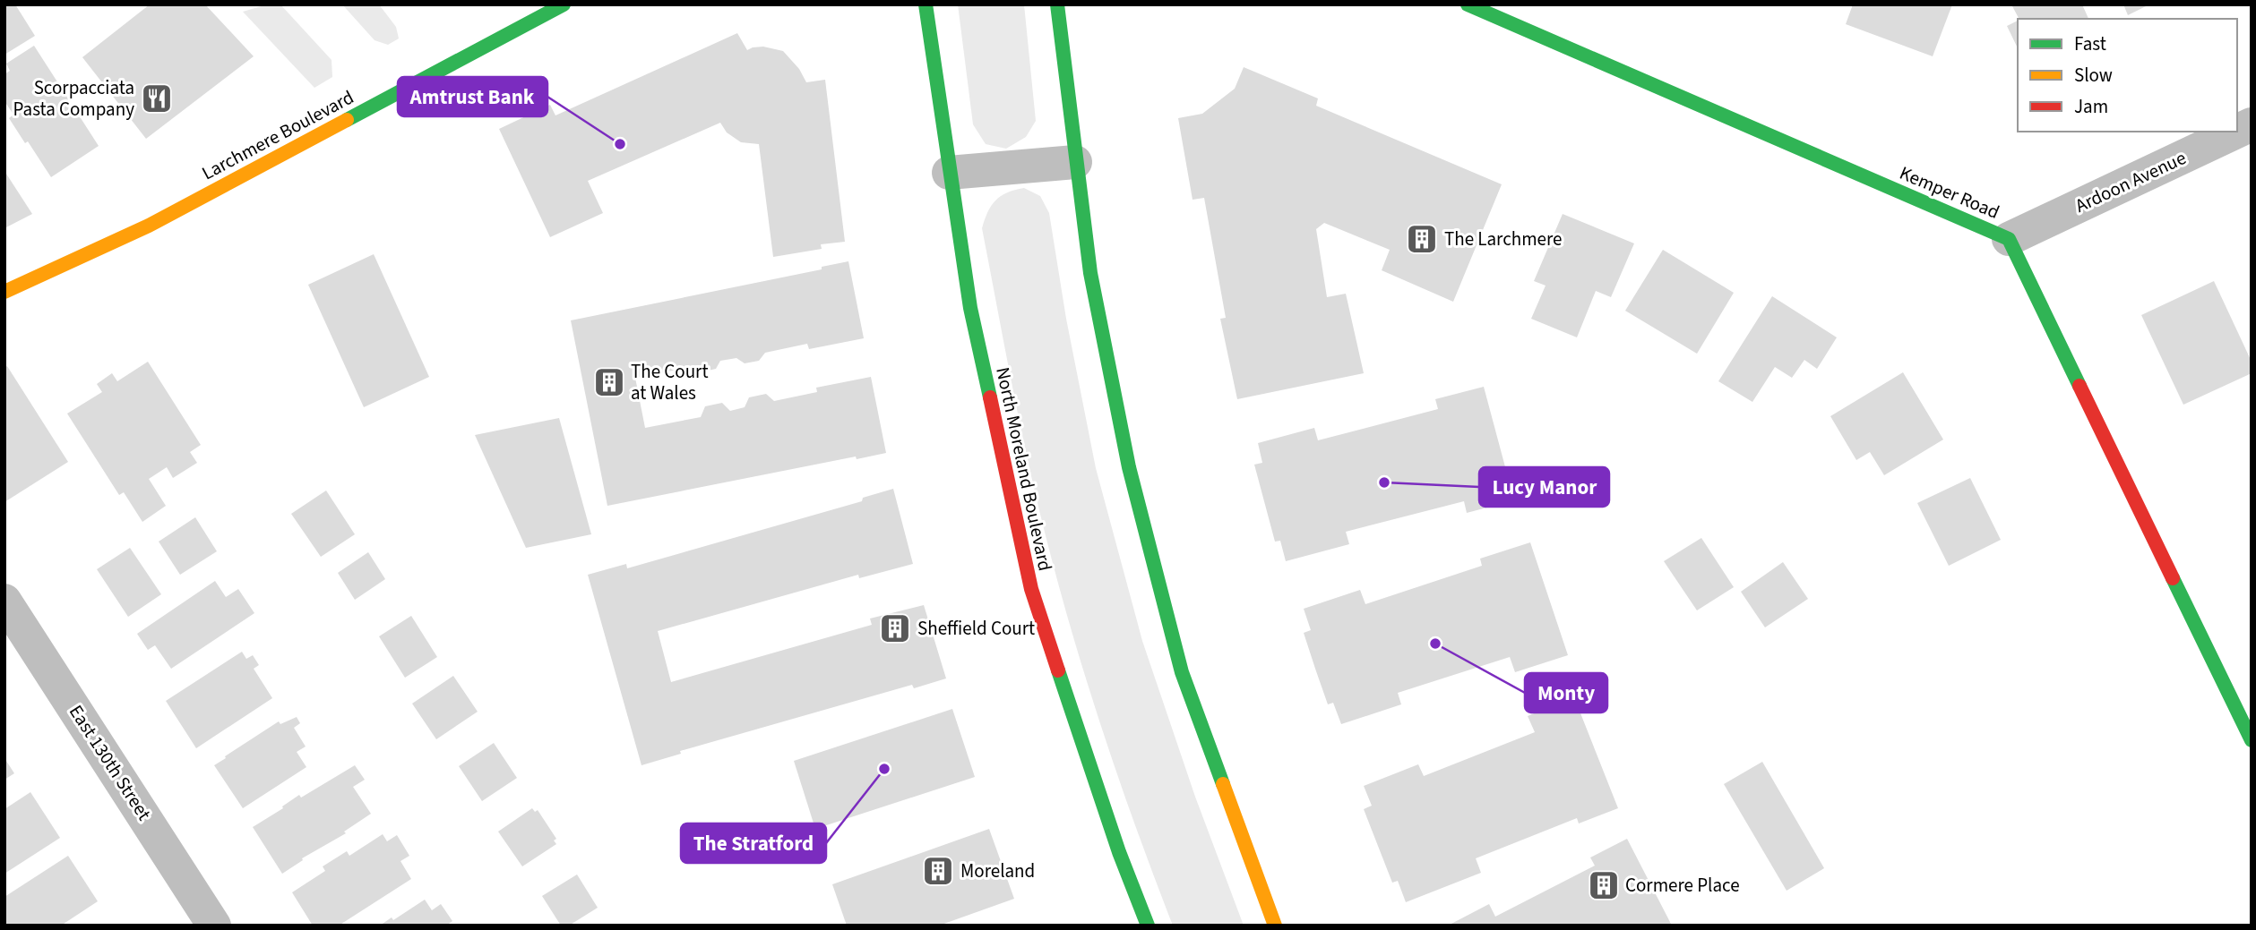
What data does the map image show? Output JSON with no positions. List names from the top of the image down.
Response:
{
  "streets": {
    "main road": ["Larchmere Boulevard", "Kemper Road", "North Moreland Boulevard"],
    "street": ["Ardoon Avenue", "East 130th Street"]
  },
  "crossings": [
    ["Ardoon Avenue", "Kemper Road"]
  ],
  "places": {
    "restaurant": ["Scorpacciata Pasta Company"],
    "other": [
      "Amtrust Bank",
      "Lucy Manor",
      "Monty",
      "The Stratford"
    ],
    "building": [
      "The Larchmere",
      "The Court at Wales",
      "Sheffield Court",
      "Moreland",
      "Cormere Place"
    ]
  },
  "legend": ["Fast", "Slow", "Jam"]
}
